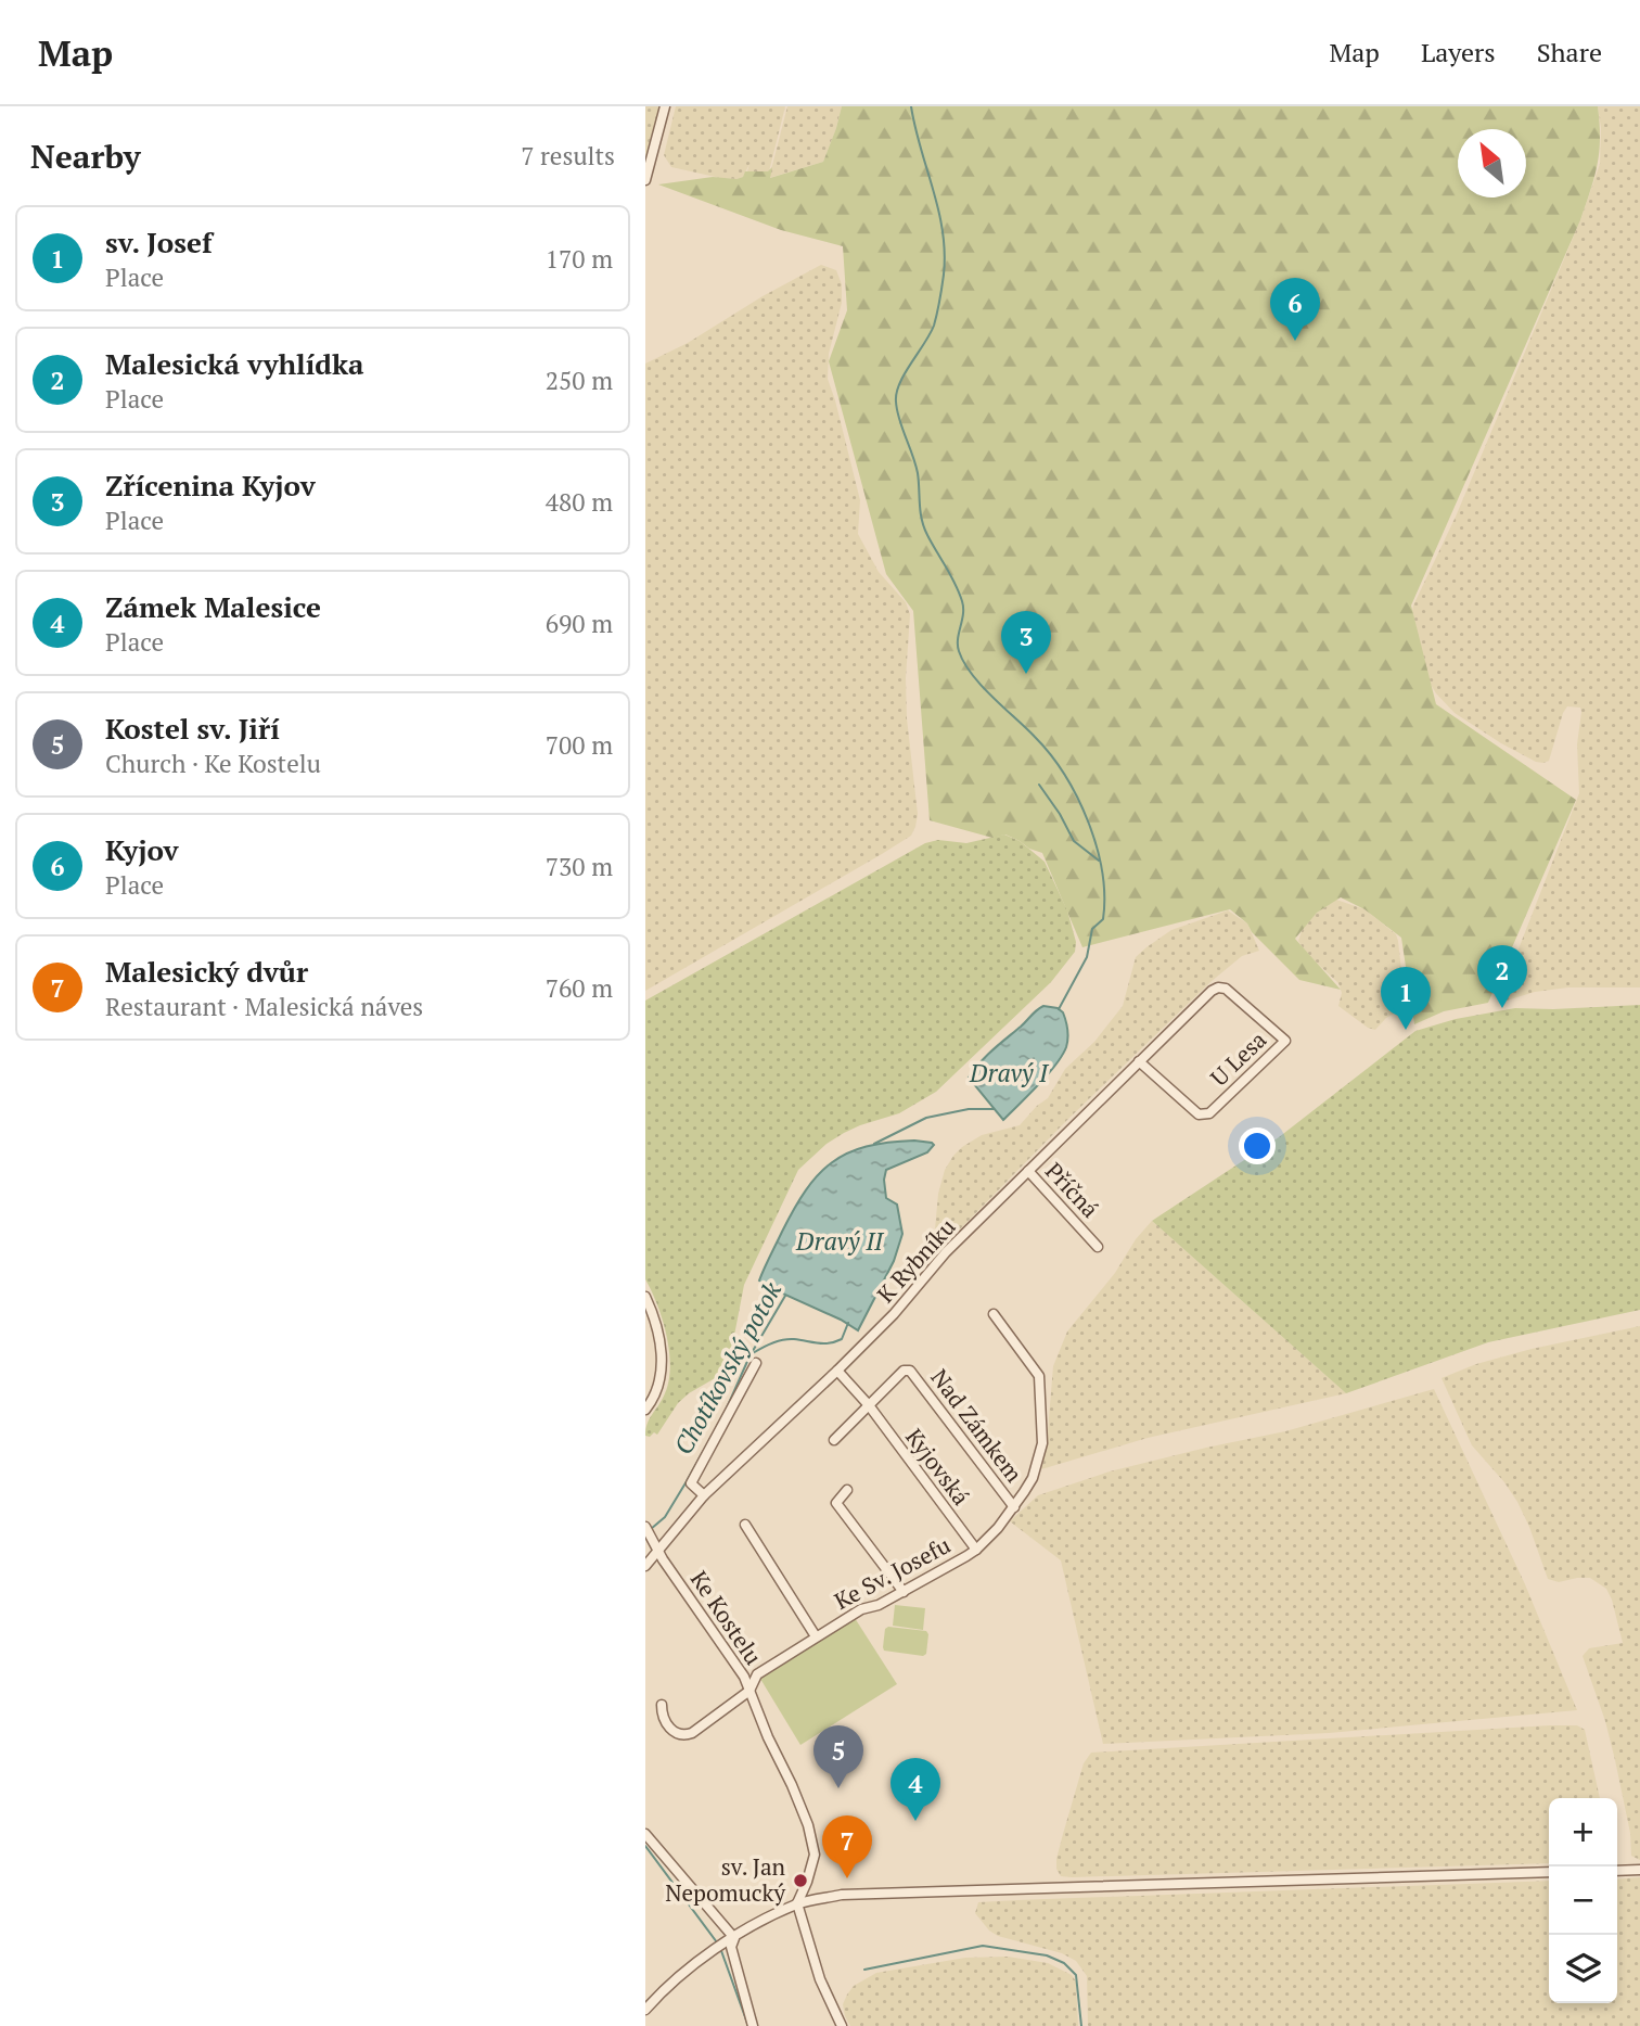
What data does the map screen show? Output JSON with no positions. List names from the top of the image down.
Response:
{
  "streets": {
    "street": [
      "U Lesa",
      "Příčná",
      "K Rybníku",
      "Nad Zámkem",
      "Kyjovská",
      "Ke Sv. Josefu",
      "Ke Kostelu"
    ]
  },
  "crossings": [
    ["U Lesa", "K Rybníku"],
    ["Příčná", "K Rybníku"],
    ["K Rybníku", "Kyjovská"],
    ["K Rybníku", "Ke Kostelu"],
    ["Nad Zámkem", "Kyjovská"],
    ["Nad Zámkem", "Ke Sv. Josefu"],
    ["Kyjovská", "Ke Sv. Josefu"],
    ["Ke Sv. Josefu", "Ke Kostelu"]
  ],
  "water": ["Dravý I", "Dravý II", "Chotíkovský potok"],
  "places": ["sv. Jan Nepomucký"],
  "north": "top left",
  "page": {
    "header": "Map",
    "nav": ["Map", "Layers", "Share"],
    "heading": ["Nearby", "7 results"],
    "list": [
      {
        "mark": "1",
        "name": "sv. Josef",
        "note": "Place",
        "value": "170 m"
      },
      {
        "mark": "2",
        "name": "Malesická vyhlídka",
        "note": "Place",
        "value": "250 m"
      },
      {
        "mark": "3",
        "name": "Zřícenina Kyjov",
        "note": "Place",
        "value": "480 m"
      },
      {
        "mark": "4",
        "name": "Zámek Malesice",
        "note": "Place",
        "value": "690 m"
      },
      {
        "mark": "5",
        "name": "Kostel sv. Jiří",
        "note": "Church · Ke Kostelu",
        "value": "700 m"
      },
      {
        "mark": "6",
        "name": "Kyjov",
        "note": "Place",
        "value": "730 m"
      },
      {
        "mark": "7",
        "name": "Malesický dvůr",
        "note": "Restaurant · Malesická náves",
        "value": "760 m"
      }
    ],
    "pins": [
      "6",
      "3",
      "2",
      "1",
      "5",
      "4",
      "7"
    ],
    "map_buttons": ["+", "−"]
  }
}
